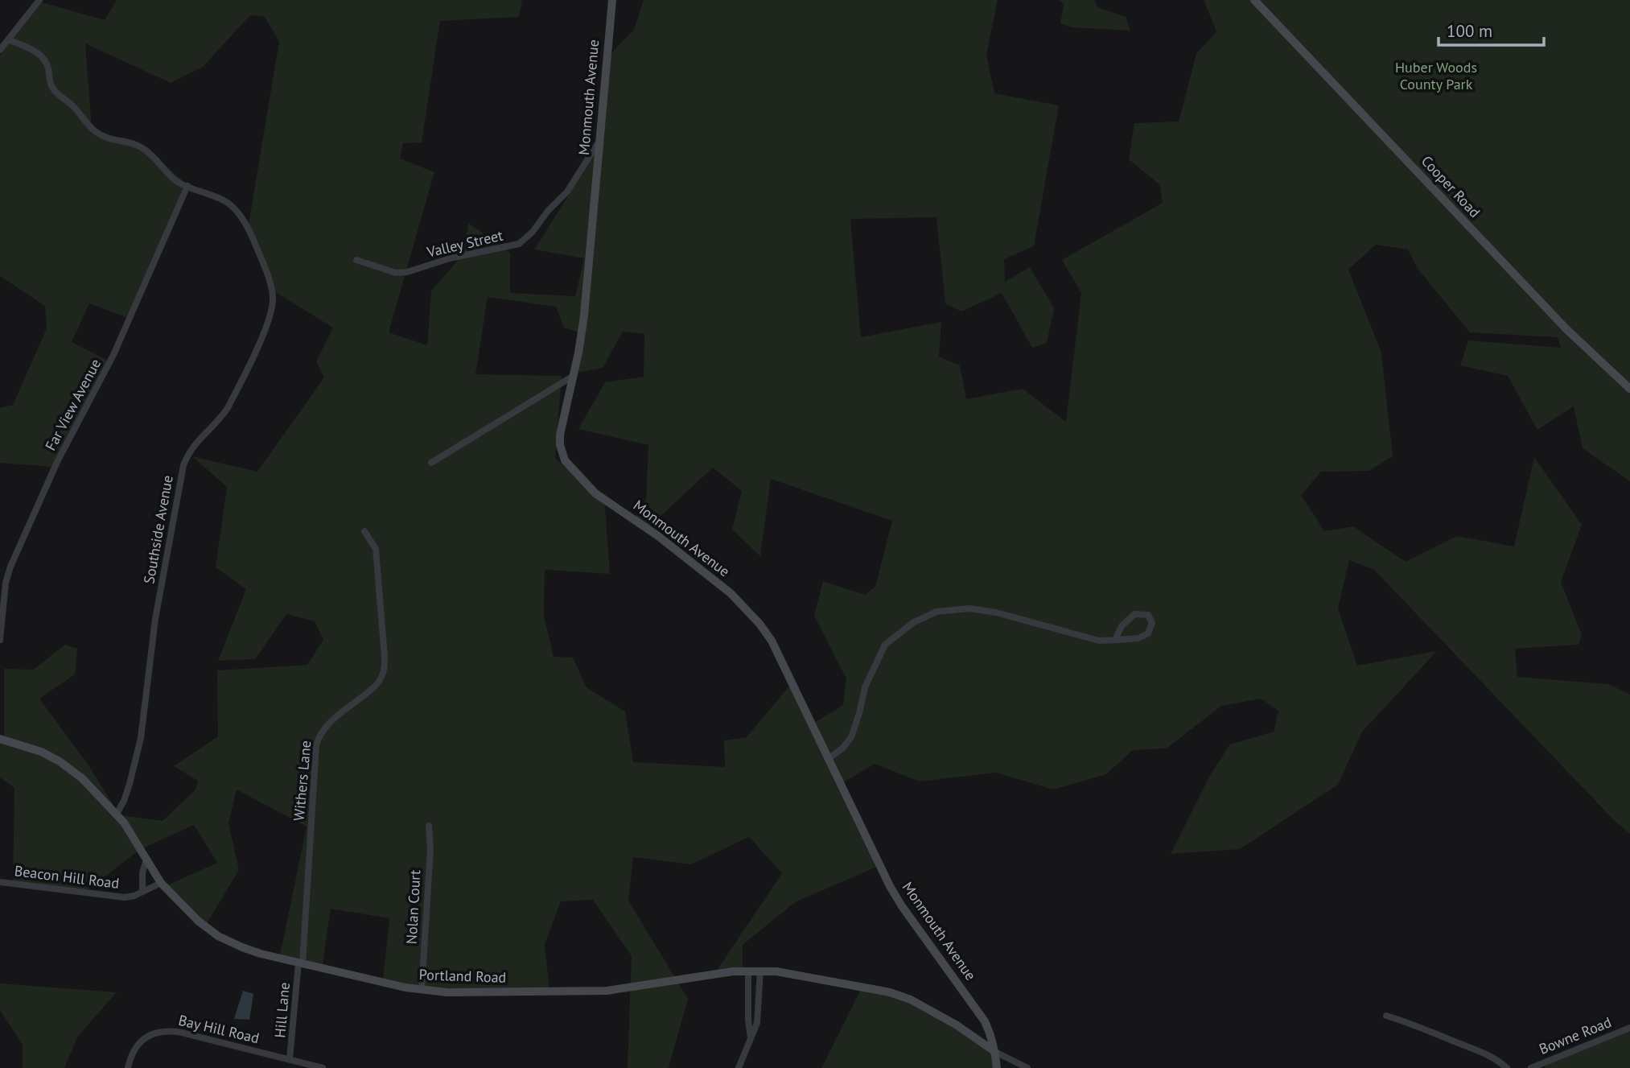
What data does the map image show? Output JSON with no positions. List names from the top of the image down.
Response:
{
  "streets": {
    "street": [
      "Monmouth Avenue",
      "Cooper Road",
      "Valley Street",
      "Far View Avenue",
      "Southside Avenue",
      "Withers Lane",
      "Beacon Hill Road",
      "Nolan Court",
      "Portland Road",
      "Hill Lane",
      "Bay Hill Road",
      "Bowne Road"
    ]
  },
  "crossings": [
    ["Monmouth Avenue", "Valley Street"],
    ["Monmouth Avenue", "Portland Road"],
    ["Far View Avenue", "Southside Avenue"],
    ["Southside Avenue", "Portland Road"],
    ["Withers Lane", "Portland Road"],
    ["Withers Lane", "Hill Lane"],
    ["Beacon Hill Road", "Portland Road"],
    ["Nolan Court", "Portland Road"],
    ["Portland Road", "Hill Lane"],
    ["Hill Lane", "Bay Hill Road"]
  ],
  "parks": ["Huber Woods County Park"],
  "scale_bar": "100 m"
}
